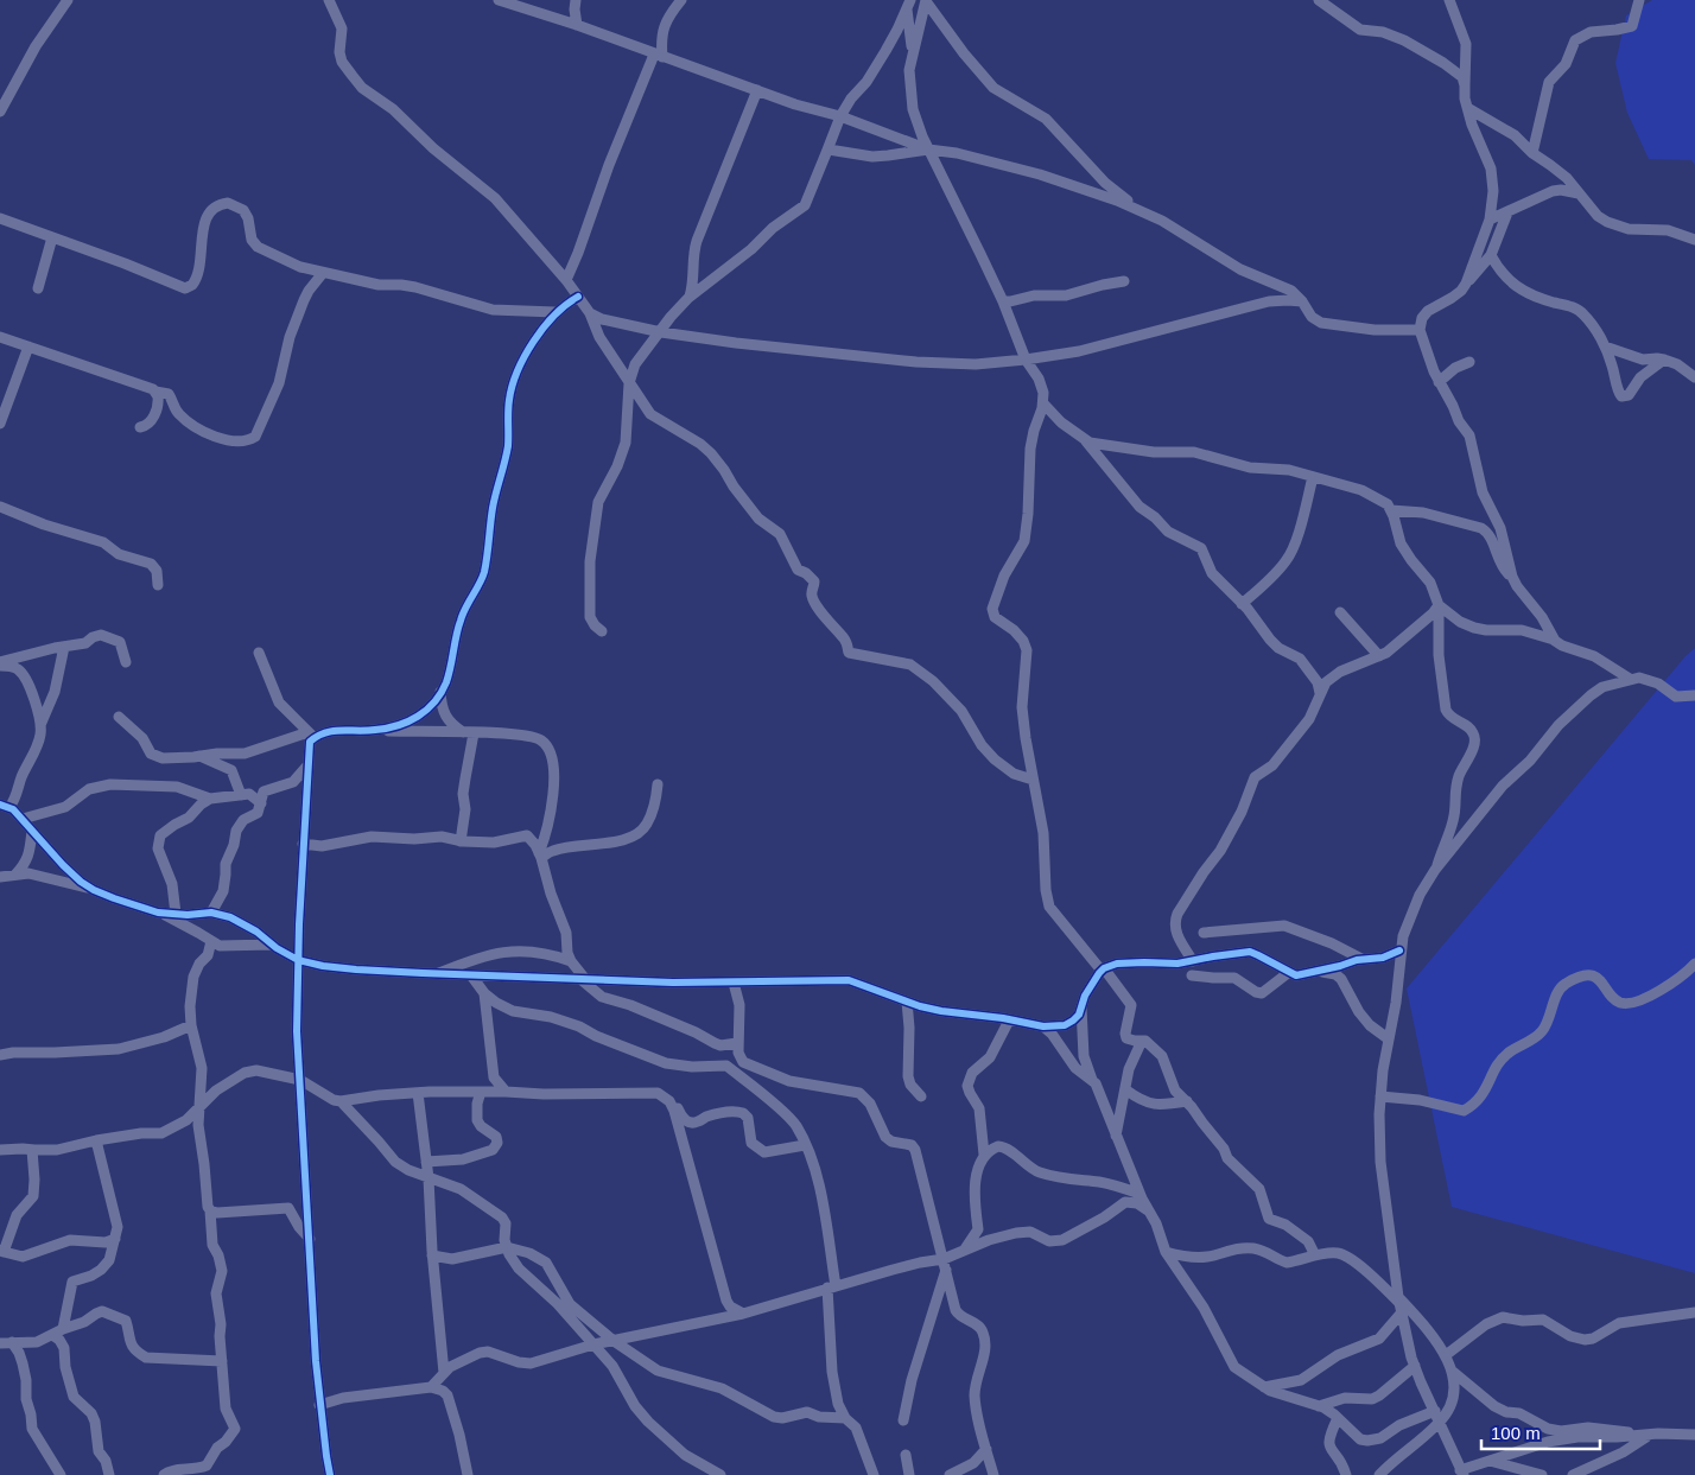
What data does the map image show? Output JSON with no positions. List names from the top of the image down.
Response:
{
  "scale_bar": "100 m"
}
